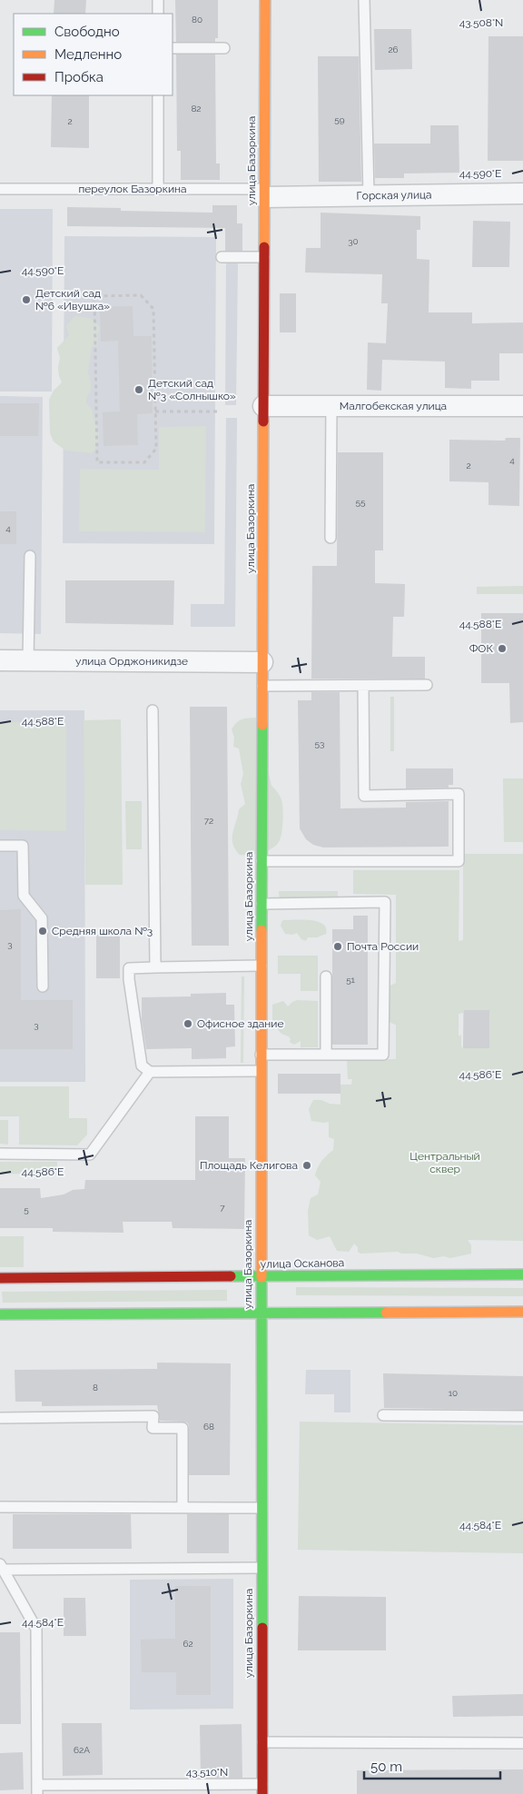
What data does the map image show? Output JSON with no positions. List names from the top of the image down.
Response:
{
  "streets": {
    "street": [
      "улица Базоркина",
      "Горская улица",
      "Малгобекская улица",
      "улица Орджоникидзе",
      "улица Осканова"
    ],
    "lane": ["переулок Базоркина"]
  },
  "crossings": [
    ["улица Базоркина", "переулок Базоркина"],
    ["улица Базоркина", "Горская улица"],
    ["улица Базоркина", "Малгобекская улица"],
    ["улица Базоркина", "улица Орджоникидзе"],
    ["улица Базоркина", "улица Осканова"],
    ["переулок Базоркина", "Горская улица"]
  ],
  "parks": ["Центральный сквер"],
  "places": [
    "Детский сад №6 «Ивушка»",
    "Детский сад №3 «Солнышко»",
    "ФОК",
    "Средняя школа №3",
    "Почта России",
    "Офисное здание",
    "Площадь Келигова"
  ],
  "house_numbers": [
    "80",
    "26",
    "82",
    "59",
    "2",
    "30",
    "4",
    "2",
    "55",
    "4",
    "53",
    "72",
    "3",
    "51",
    "3",
    "7",
    "5",
    "8",
    "10",
    "68",
    "62",
    "62А"
  ],
  "legend": ["Свободно", "Медленно", "Пробка"],
  "scale_bar": "50 m",
  "coordinates": [
    "43.508°N",
    "44.590°E",
    "44.588°E",
    "44.586°E",
    "44.584°E",
    "43.510°N"
  ]
}
